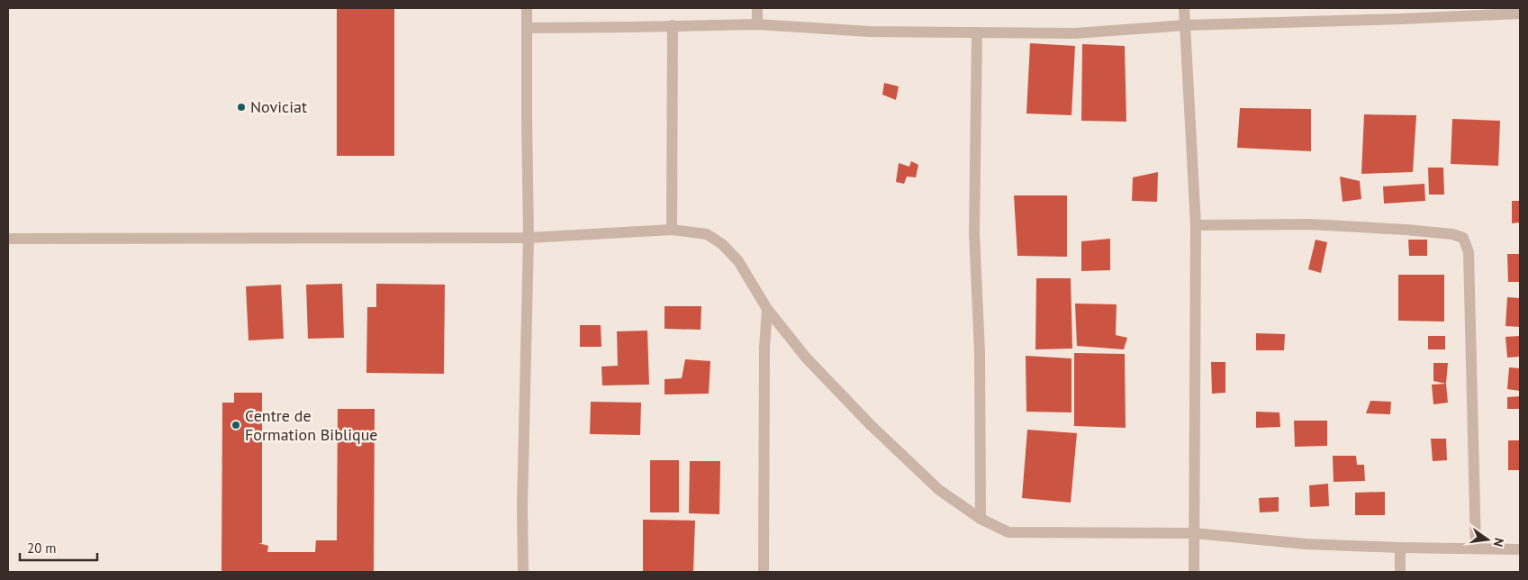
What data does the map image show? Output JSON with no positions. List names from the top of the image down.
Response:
{
  "places": ["Noviciat", "Centre de Formation Biblique"],
  "scale_bar": "20 m",
  "north": "right"
}
